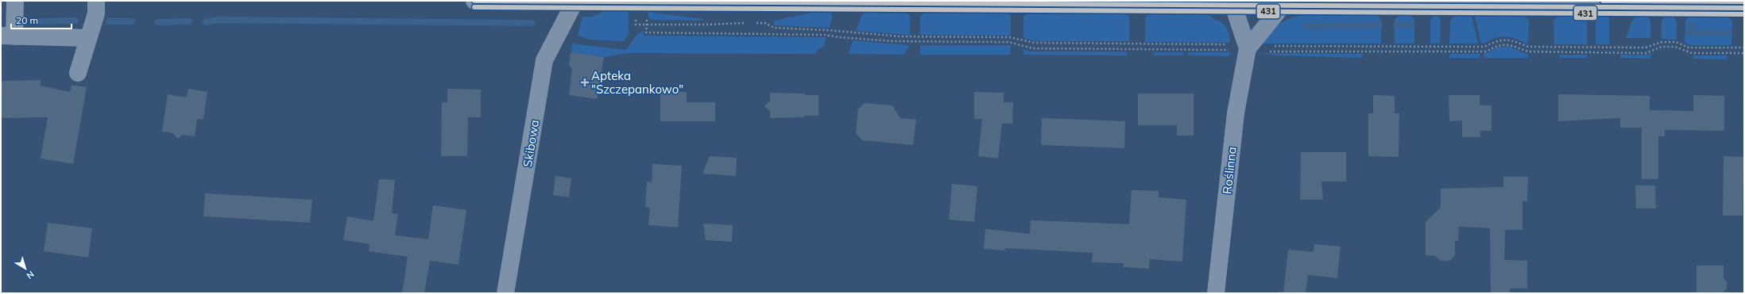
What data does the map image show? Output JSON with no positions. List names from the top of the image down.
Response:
{
  "streets": {
    "street": ["Skibowa", "Roślinna"]
  },
  "places": {
    "health": ["Apteka \"Szczepankowo\""]
  },
  "lines": ["transit line 431"],
  "scale_bar": "20 m",
  "north": "bottom right"
}
